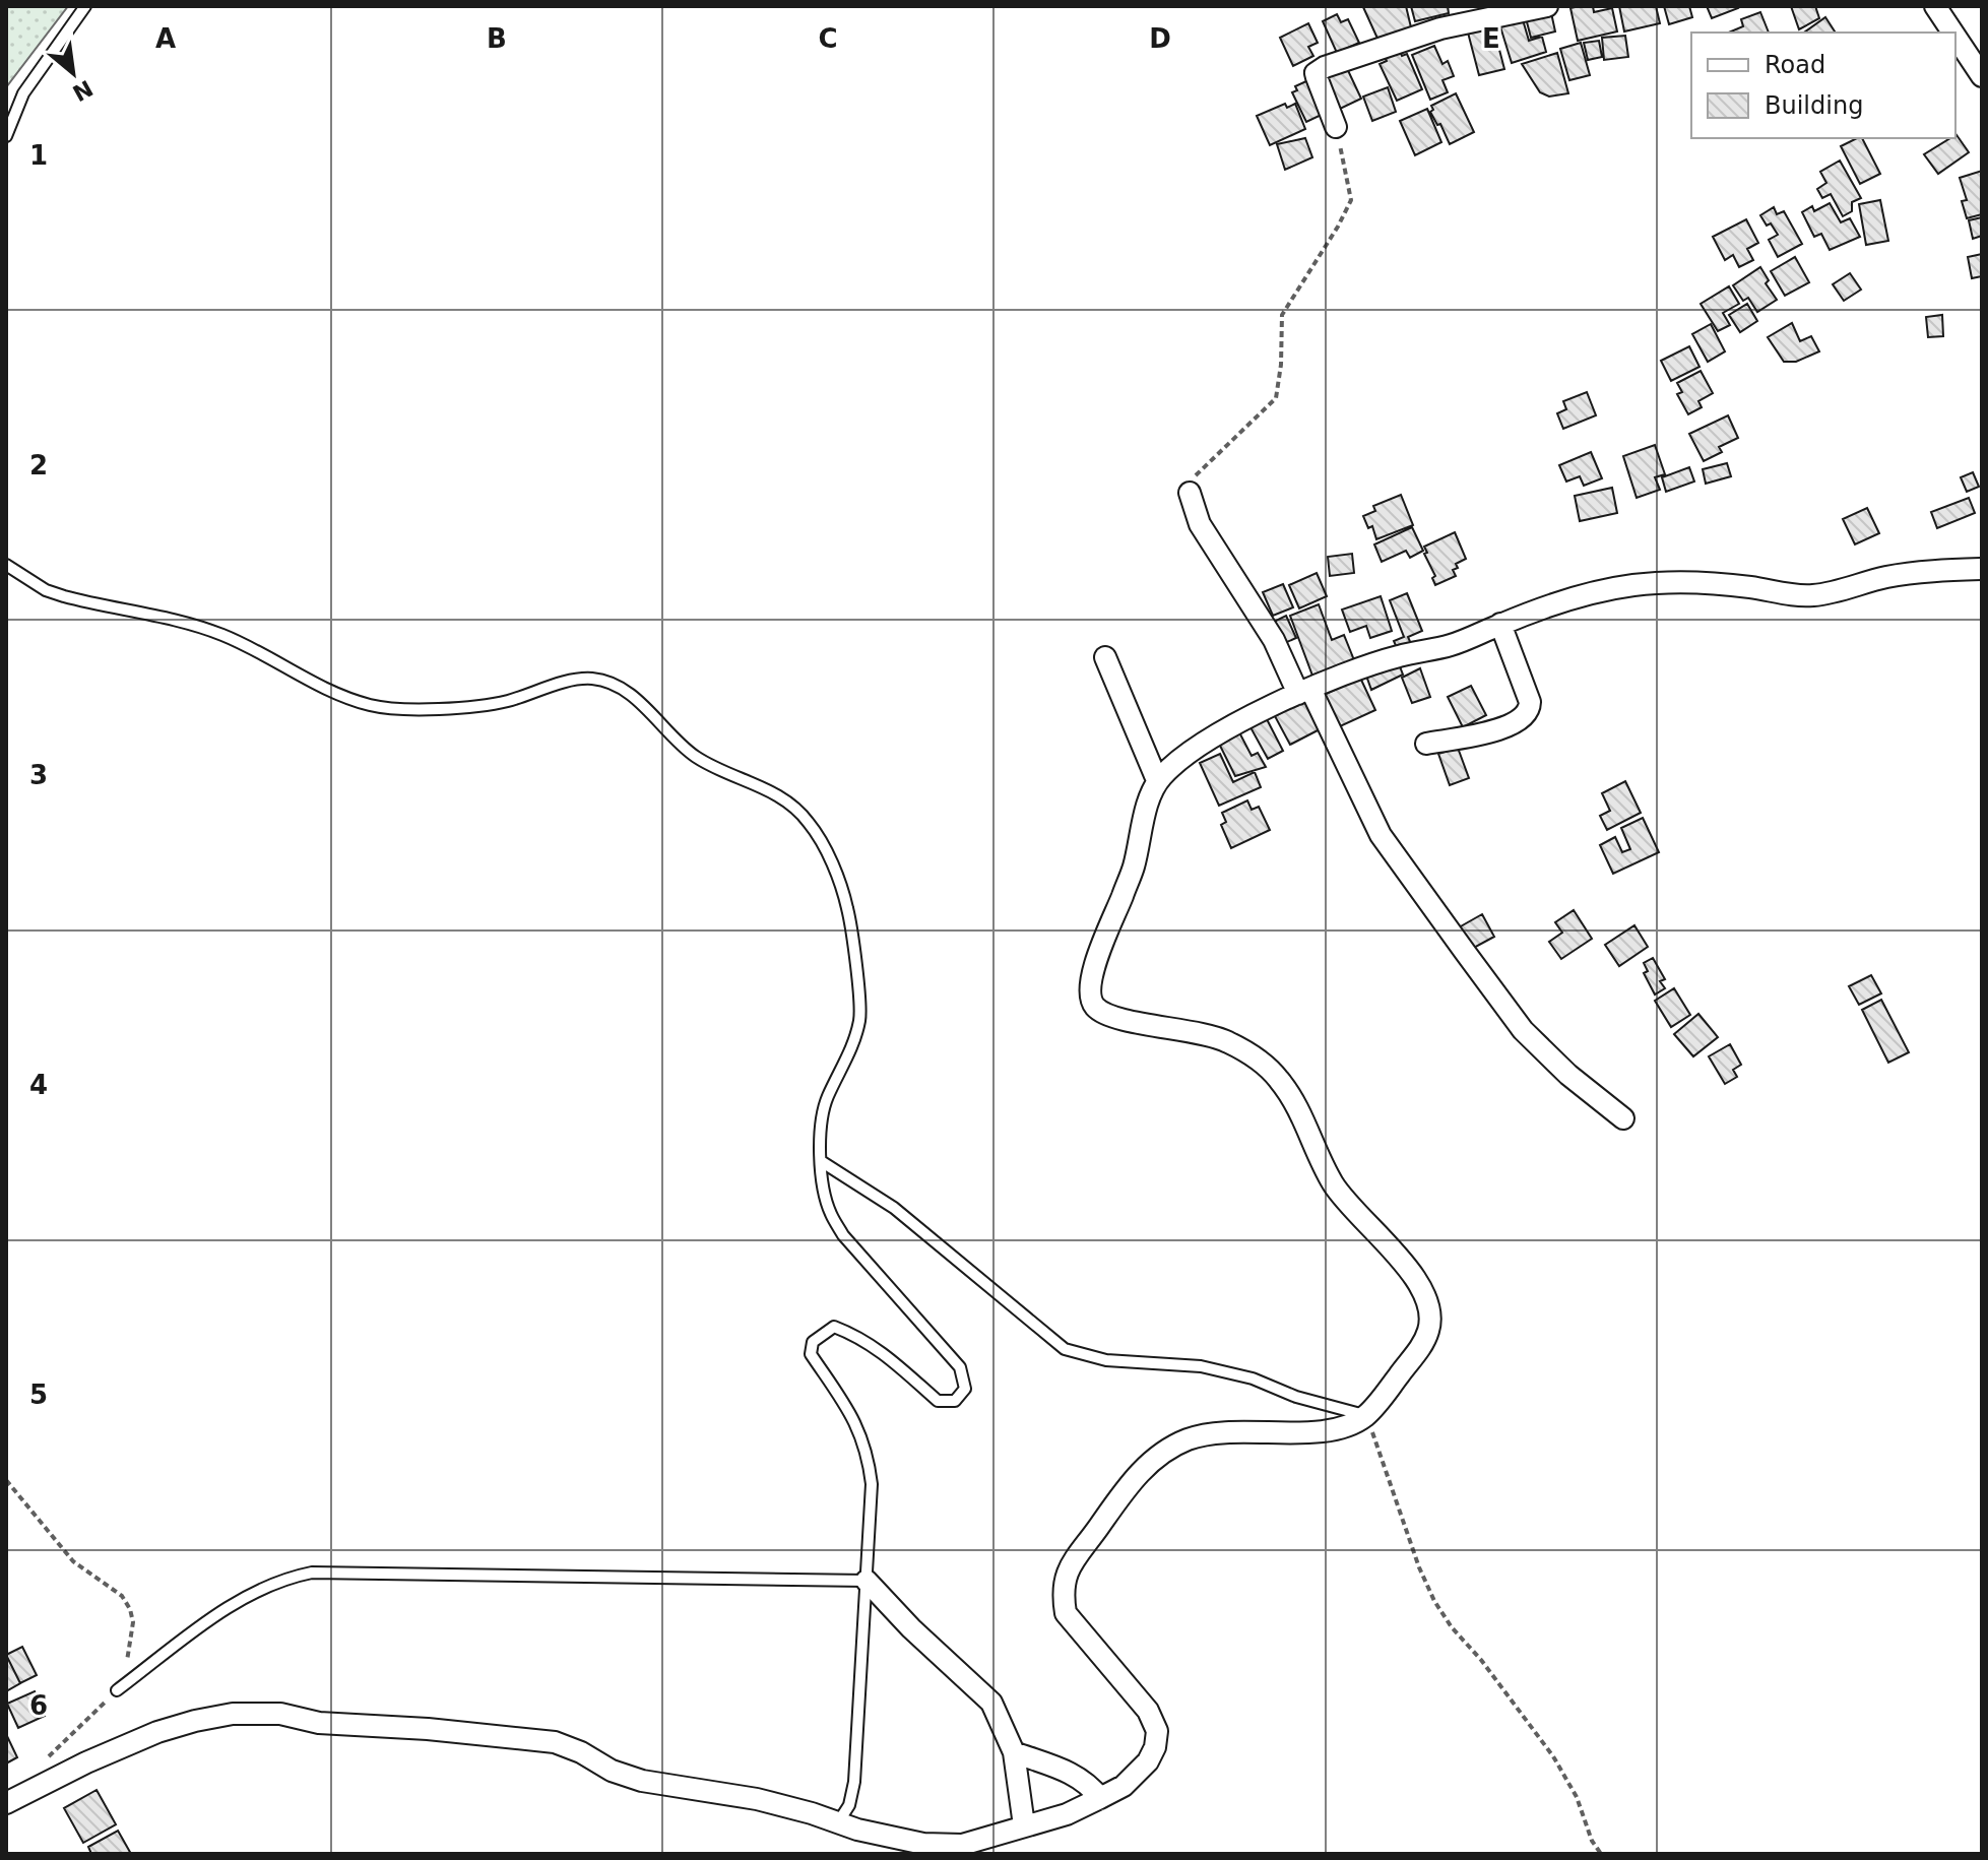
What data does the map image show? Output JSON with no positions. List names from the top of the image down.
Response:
{
  "legend": ["Road", "Building"],
  "north": "bottom right",
  "grid": {
    "columns": [
      "A",
      "B",
      "C",
      "D",
      "E"
    ],
    "rows": [
      "1",
      "2",
      "3",
      "4",
      "5",
      "6"
    ]
  }
}
